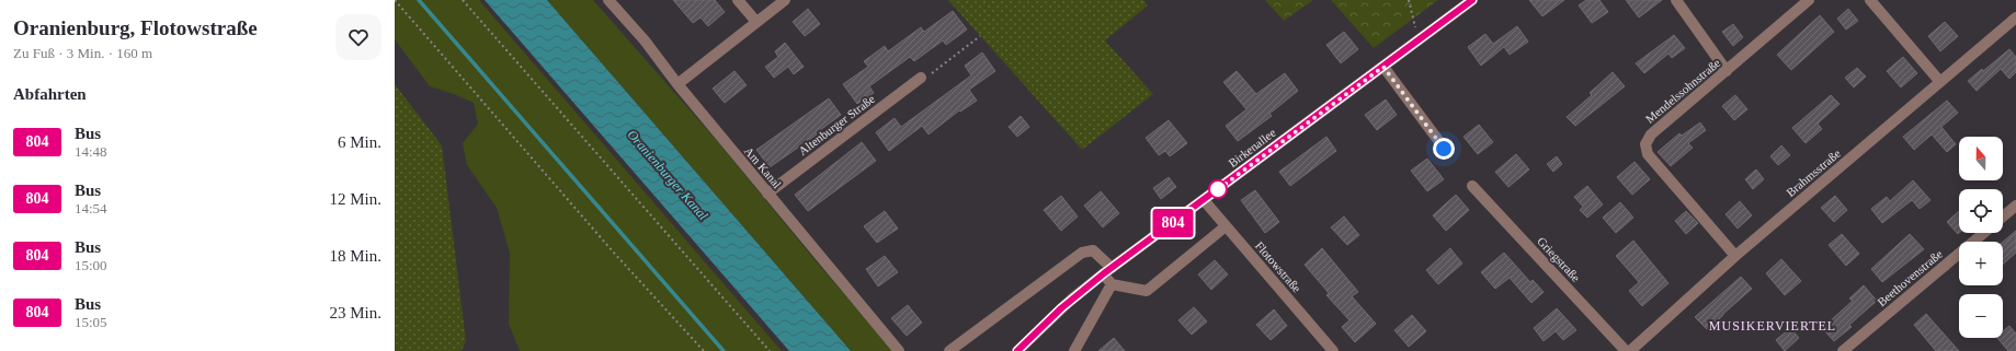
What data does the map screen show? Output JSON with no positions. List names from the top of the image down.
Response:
{
  "streets": {
    "street": [
      "Mendelssohnstraße",
      "Altenburger Straße",
      "Birkenallee",
      "Am Kanal",
      "Brahmsstraße",
      "Griegstraße",
      "Flotowstraße",
      "Beethovenstraße"
    ]
  },
  "crossings": [
    ["Mendelssohnstraße", "Brahmsstraße"],
    ["Altenburger Straße", "Am Kanal"],
    ["Birkenallee", "Flotowstraße"]
  ],
  "districts": ["MUSIKERVIERTEL"],
  "water": ["Oranienburger Kanal"],
  "lines": ["bus line 804"],
  "north": "top",
  "page": {
    "heading": [
      ["Oranienburg, Flotowstraße", "Zu Fuß · 3 Min. · 160 m"],
      "Abfahrten"
    ],
    "on_map": "804",
    "list": [
      {
        "mark": "804",
        "name": "Bus",
        "note": "14:48",
        "value": "6 Min."
      },
      {
        "mark": "804",
        "name": "Bus",
        "note": "14:54",
        "value": "12 Min."
      },
      {
        "mark": "804",
        "name": "Bus",
        "note": "15:00",
        "value": "18 Min."
      },
      {
        "mark": "804",
        "name": "Bus",
        "note": "15:05",
        "value": "23 Min."
      }
    ],
    "map_buttons": ["+", "−"]
  }
}
